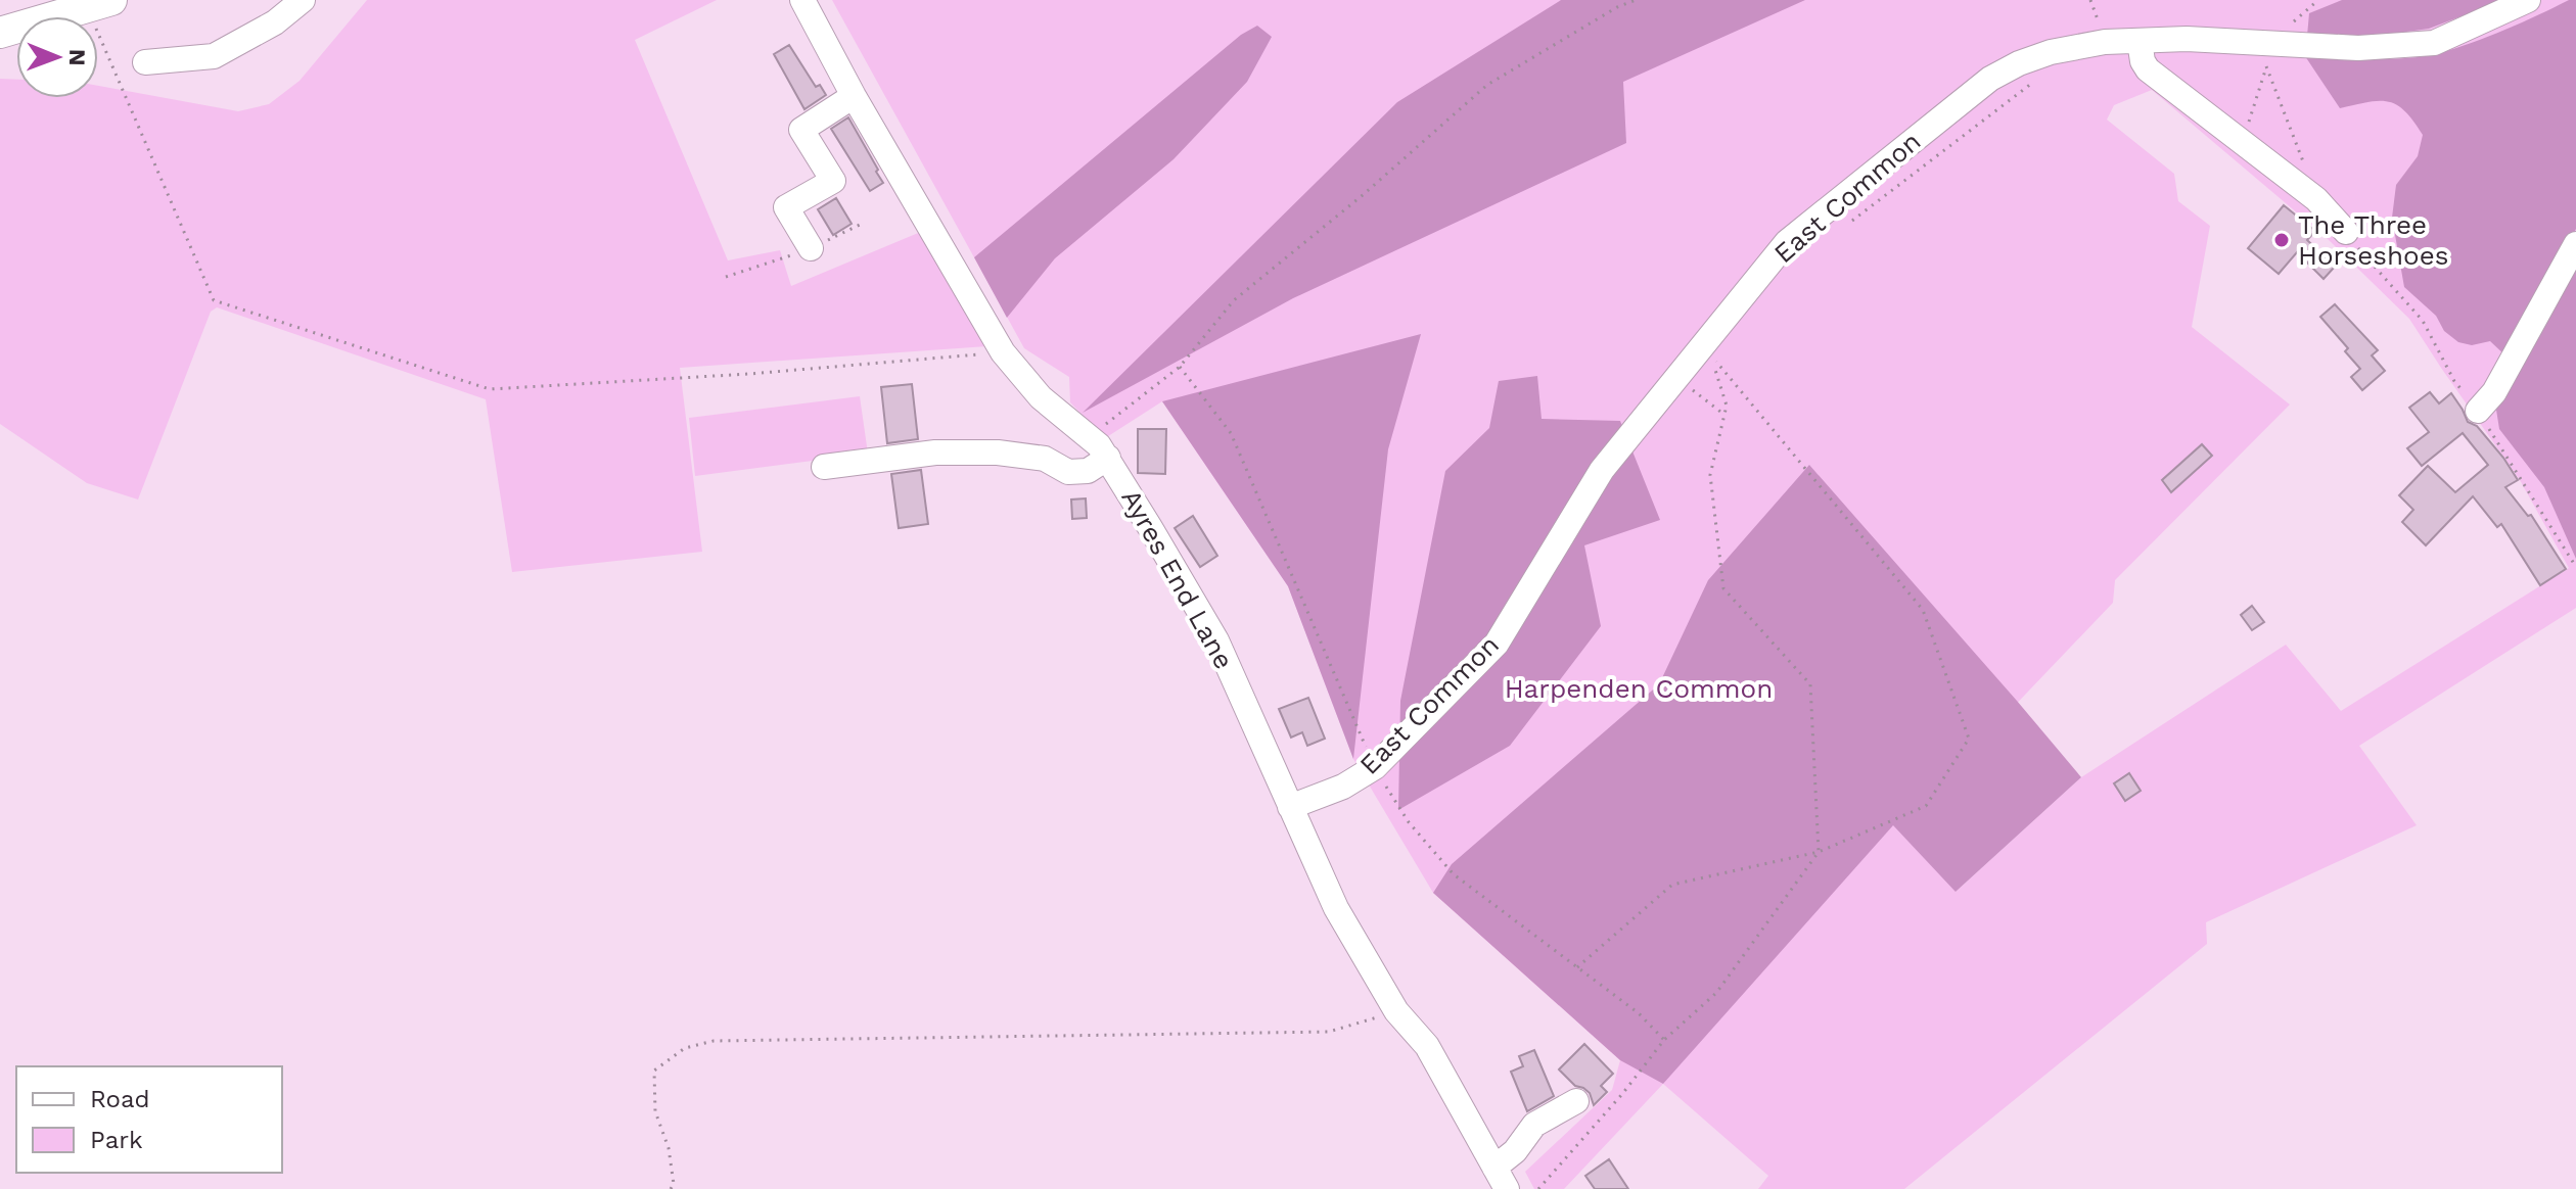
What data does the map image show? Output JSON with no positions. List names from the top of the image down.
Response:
{
  "streets": {
    "street": ["East Common", "Ayres End Lane"]
  },
  "crossings": [
    ["East Common", "Ayres End Lane"]
  ],
  "parks": ["Harpenden Common"],
  "places": ["The Three Horseshoes"],
  "legend": ["Road", "Park"],
  "north": "right"
}
